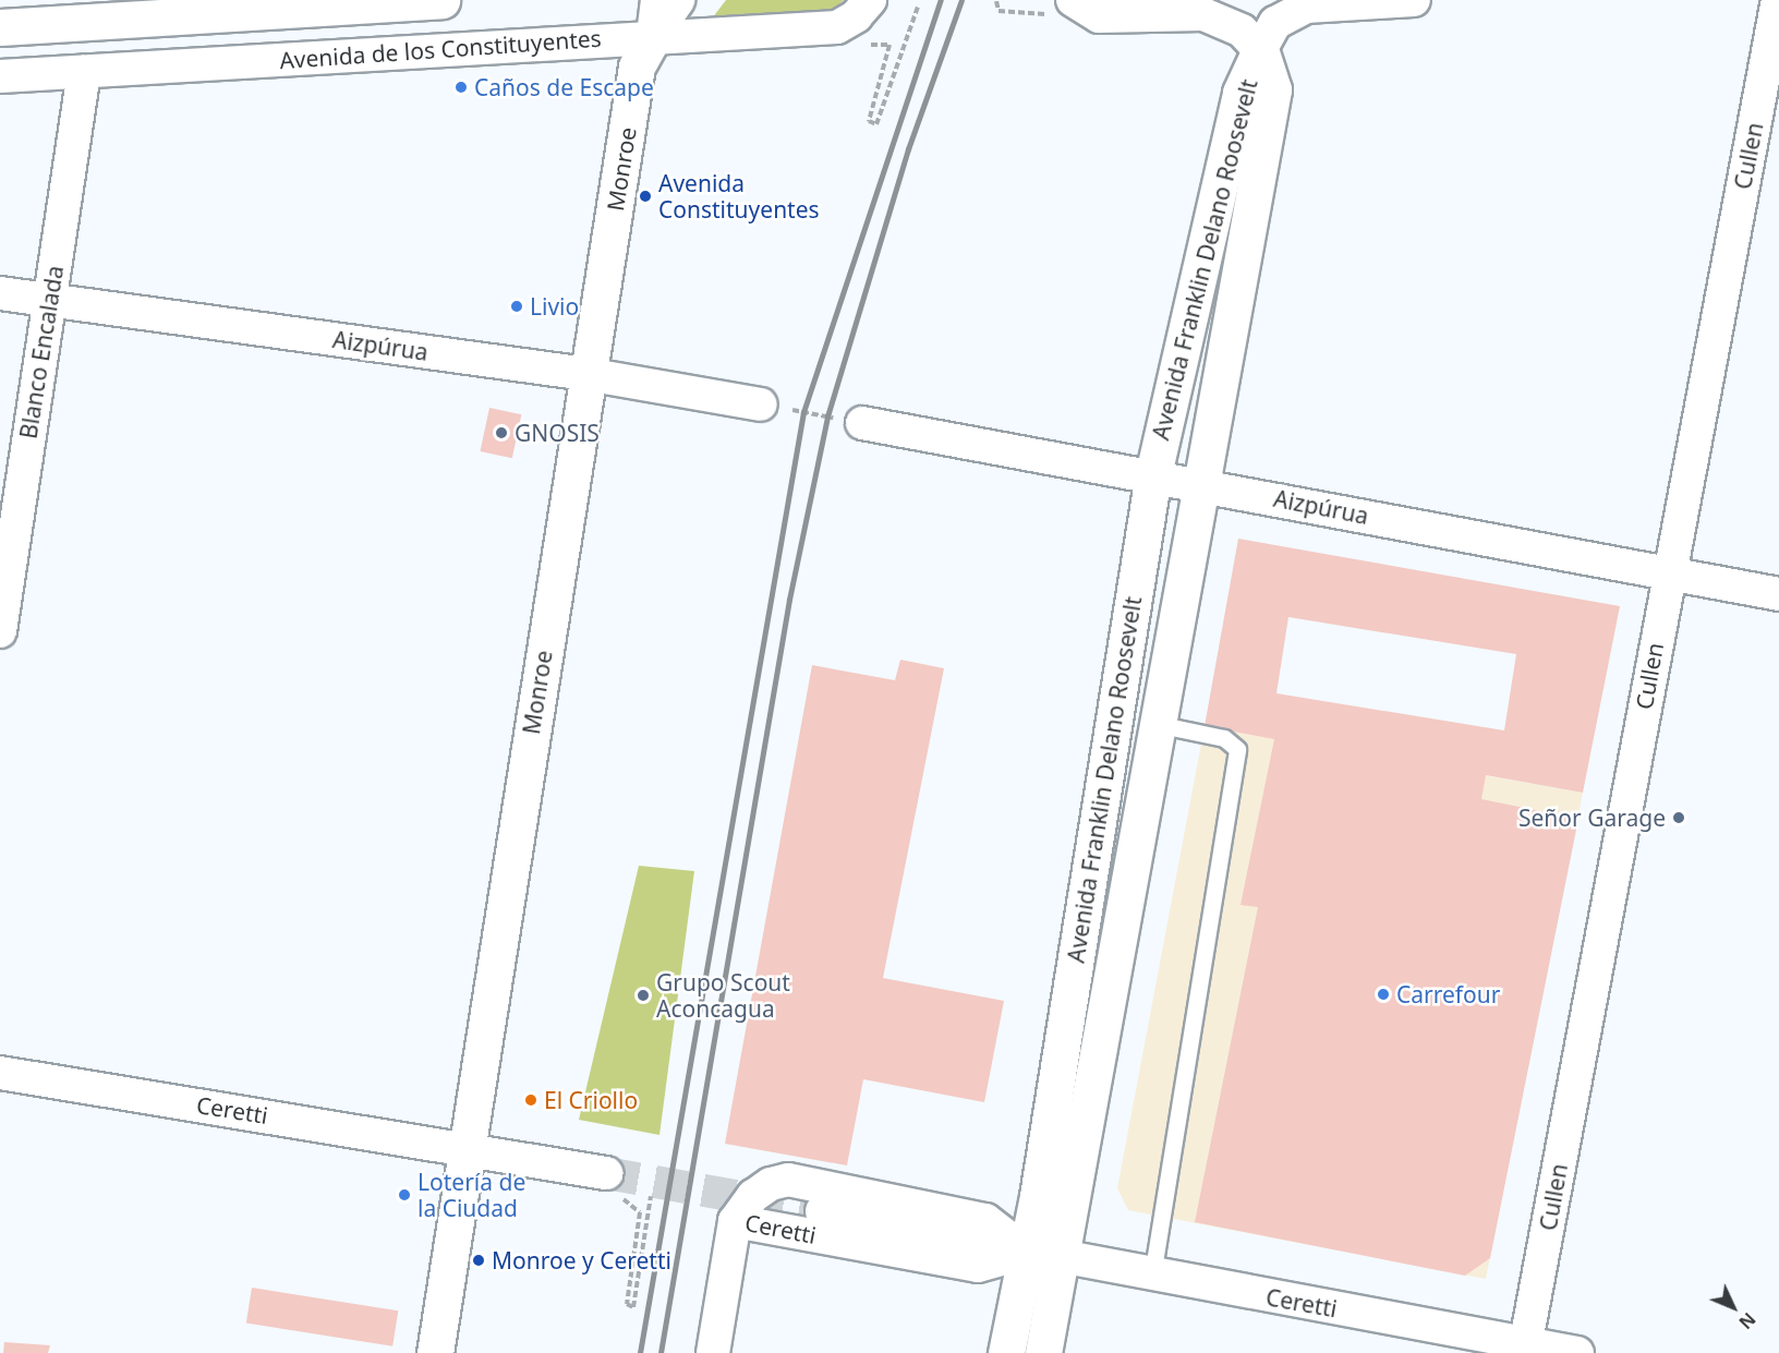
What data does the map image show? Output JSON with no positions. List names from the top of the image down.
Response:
{
  "streets": {
    "street": [
      "Avenida de los Constituyentes",
      "Cullen",
      "Monroe",
      "Avenida Franklin Delano Roosevelt",
      "Aizpúrua",
      "Blanco Encalada",
      "Ceretti"
    ]
  },
  "crossings": [
    ["Avenida de los Constituyentes", "Monroe"],
    ["Avenida de los Constituyentes", "Blanco Encalada"],
    ["Cullen", "Aizpúrua"],
    ["Cullen", "Ceretti"],
    ["Monroe", "Aizpúrua"],
    ["Monroe", "Ceretti"],
    ["Avenida Franklin Delano Roosevelt", "Aizpúrua"],
    ["Avenida Franklin Delano Roosevelt", "Ceretti"],
    ["Aizpúrua", "Blanco Encalada"]
  ],
  "places": [
    "Caños de Escape",
    "Avenida Constituyentes",
    "Livio",
    "GNOSIS",
    "Señor Garage",
    "Carrefour",
    "Grupo Scout Aconcagua",
    "El Criollo",
    "Lotería de la Ciudad",
    "Monroe y Ceretti"
  ],
  "north": "bottom right"
}
